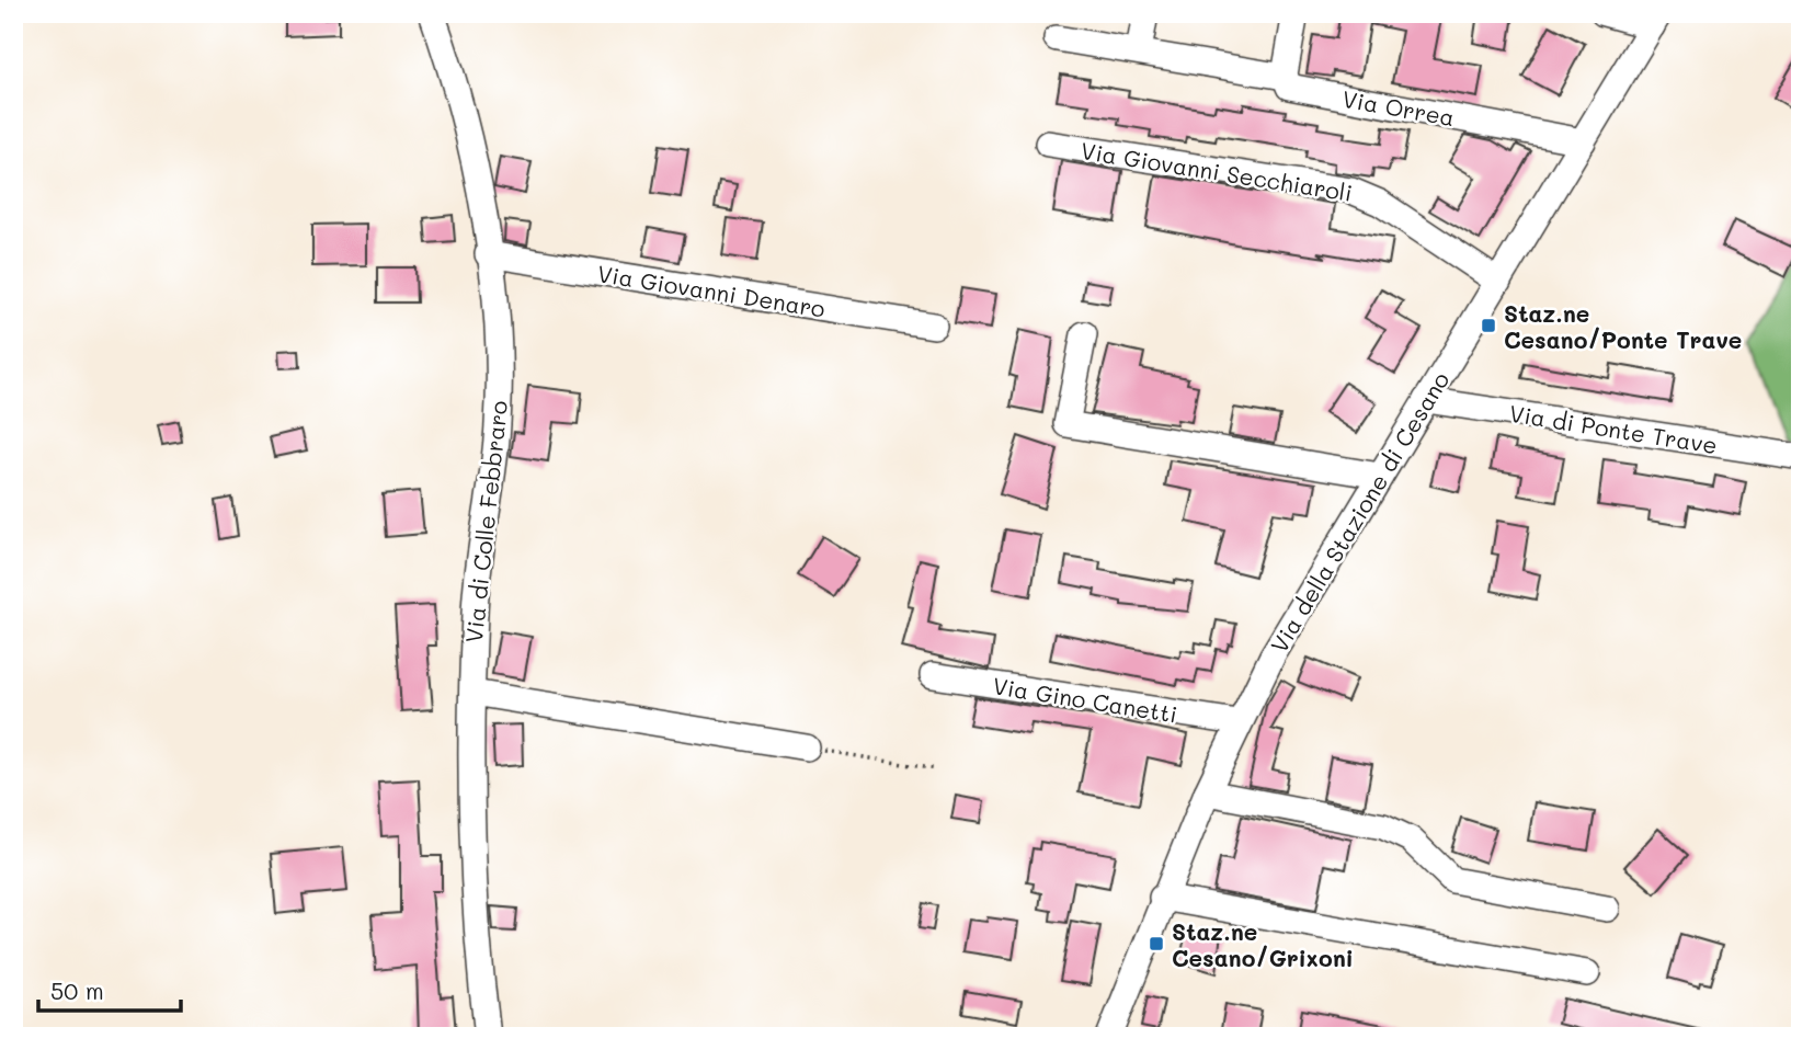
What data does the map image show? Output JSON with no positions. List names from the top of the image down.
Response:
{
  "streets": {
    "street": [
      "Via Orrea",
      "Via Giovanni Secchiaroli",
      "Via Giovanni Denaro",
      "Via di Ponte Trave",
      "Via della Stazione di Cesano",
      "Via di Colle Febbraro",
      "Via Gino Canetti"
    ]
  },
  "crossings": [
    ["Via Orrea", "Via della Stazione di Cesano"],
    ["Via Giovanni Secchiaroli", "Via della Stazione di Cesano"],
    ["Via Giovanni Denaro", "Via di Colle Febbraro"],
    ["Via di Ponte Trave", "Via della Stazione di Cesano"],
    ["Via della Stazione di Cesano", "Via Gino Canetti"]
  ],
  "places": {
    "transit": ["Staz.ne Cesano/Ponte Trave", "Staz.ne Cesano/Grixoni"]
  },
  "scale_bar": "50 m"
}
